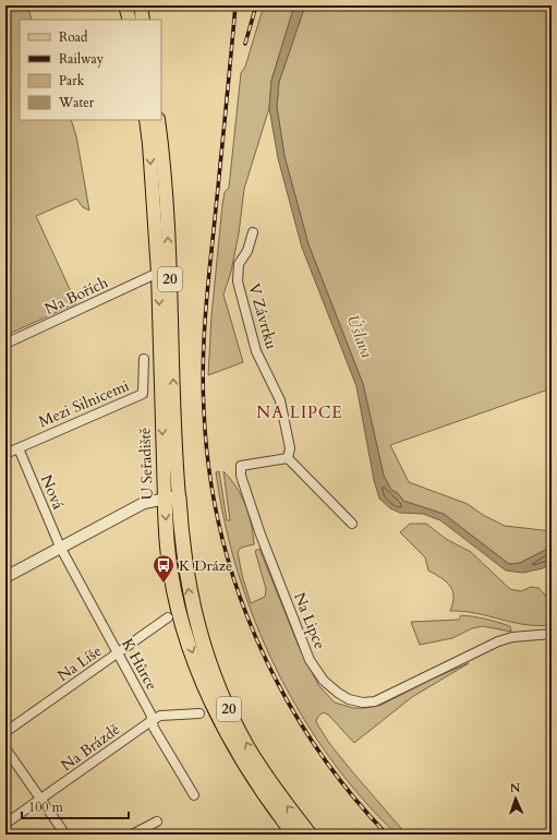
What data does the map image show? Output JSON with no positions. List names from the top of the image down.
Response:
{
  "streets": {
    "highway": ["20", "U Seřadiště"],
    "street": [
      "Na Bořích",
      "V Závrtku",
      "Mezi Silnicemi",
      "Nová",
      "Na Lipce",
      "Na Líše",
      "K Hůrce",
      "Na Brázdě"
    ]
  },
  "crossings": [
    ["20", "U Seřadiště"],
    ["Na Bořích", "U Seřadiště"],
    ["V Závrtku", "Na Lipce"],
    ["Mezi Silnicemi", "Nová"],
    ["Nová", "K Hůrce"],
    ["Na Líše", "K Hůrce"],
    ["K Hůrce", "Na Brázdě"]
  ],
  "districts": ["NA LIPCE"],
  "water": ["Úslava"],
  "places": {
    "bus stop": ["K Dráze"]
  },
  "legend": [
    "Road",
    "Railway",
    "Park",
    "Water"
  ],
  "scale_bar": "100 m",
  "north": "top"
}
